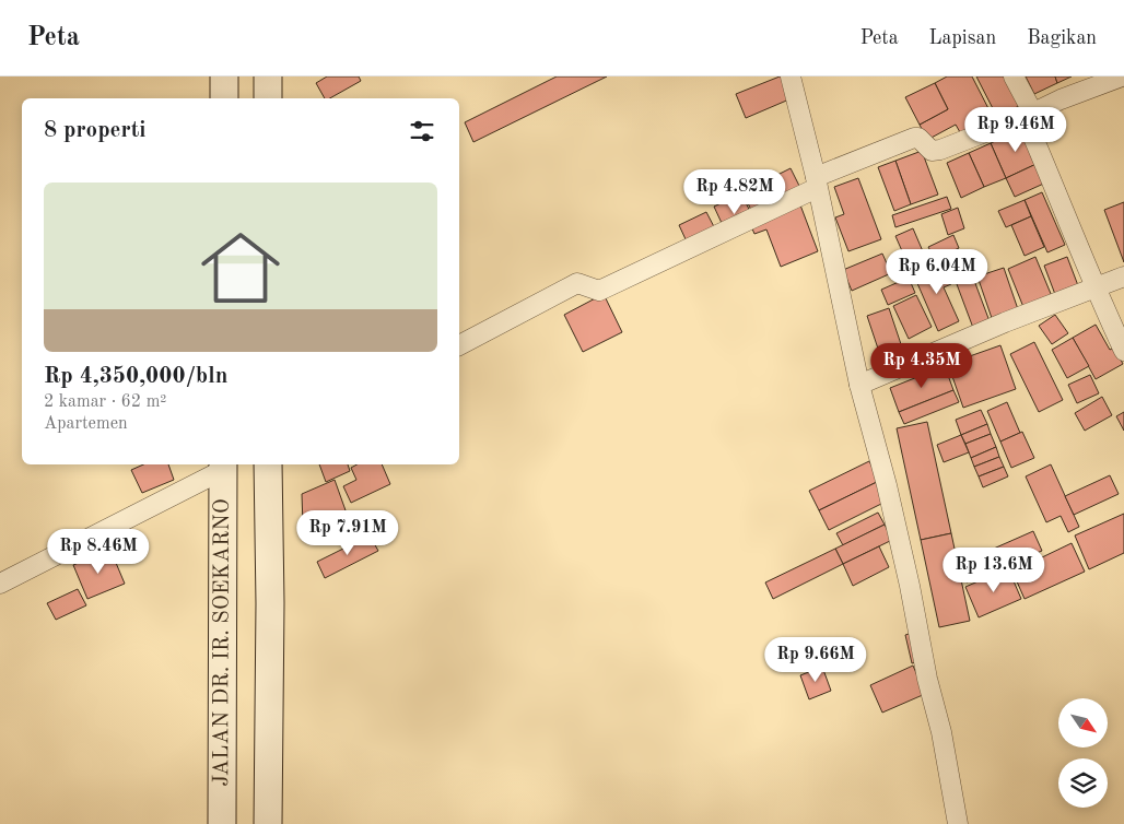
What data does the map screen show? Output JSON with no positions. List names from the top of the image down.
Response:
{
  "streets": {
    "main road": ["JALAN DR. IR. SOEKARNO"]
  },
  "north": "bottom right",
  "page": {
    "header": "Peta",
    "nav": ["Peta", "Lapisan", "Bagikan"],
    "heading": "8 properti",
    "price": [
      "Rp 9.46M",
      "Rp 4.82M",
      "Rp 6.04M",
      "Rp 4.35M",
      "Rp 7.91M",
      "Rp 8.46M",
      "Rp 13.6M",
      "Rp 9.66M"
    ],
    "list": [
      {
        "name": "Rp 4,350,000/bln",
        "note": "2 kamar · 62 m² · Apartemen"
      }
    ]
  }
}
